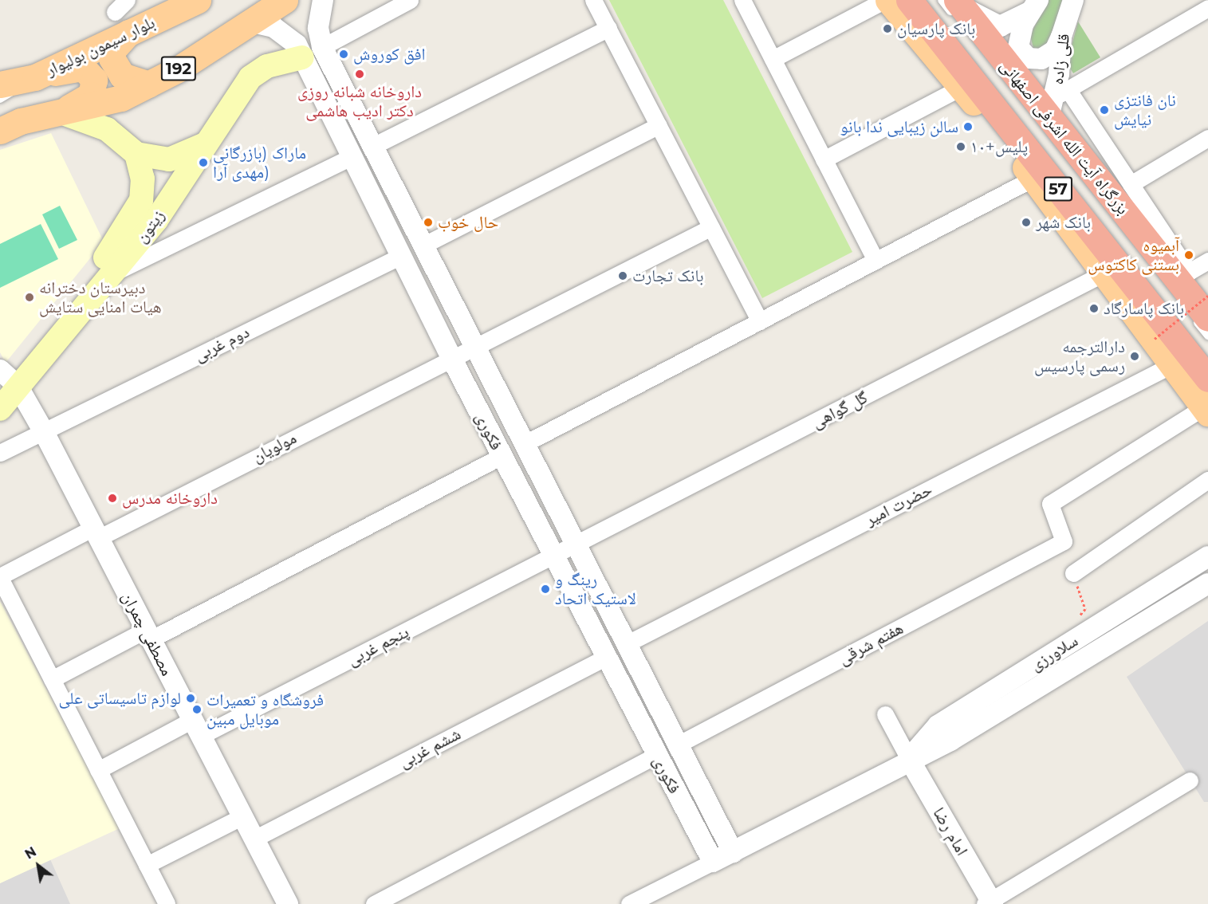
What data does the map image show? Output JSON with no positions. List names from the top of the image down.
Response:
{
  "streets": {
    "highway": ["بزرگراه آیت الله اشرفی اصفهانی", "57"],
    "main road": ["بلوار سیمون بولیوار", "192", "زیتون"],
    "street": [
      "قلی زاده",
      "دوم غربی",
      "گل گواهی",
      "فکوری",
      "مولویان",
      "حضرت امیر",
      "مصطفی چمران",
      "هفتم شرقی",
      "پنجم غربی",
      "سلاورزی",
      "ششم غربی",
      "امام رضا"
    ]
  },
  "crossings": [
    ["قلی زاده", "بزرگراه آیت الله اشرفی اصفهانی"],
    ["192", "فکوری"],
    ["زیتون", "فکوری"],
    ["زیتون", "مصطفی چمران"],
    ["دوم غربی", "فکوری"],
    ["دوم غربی", "مصطفی چمران"],
    ["گل گواهی", "فکوری"],
    ["گل گواهی", "پنجم غربی"],
    ["فکوری", "مولویان"],
    ["فکوری", "حضرت امیر"],
    ["فکوری", "هفتم شرقی"],
    ["فکوری", "پنجم غربی"],
    ["فکوری", "سلاورزی"],
    ["فکوری", "ششم غربی"],
    ["مولویان", "مصطفی چمران"],
    ["مصطفی چمران", "پنجم غربی"],
    ["مصطفی چمران", "ششم غربی"],
    ["سلاورزی", "امام رضا"]
  ],
  "places": [
    "بانک پارسیان",
    "افق کوروش",
    "داروخانه شبانه روزی دکتر ادیب هاشمی",
    "نان فانتزی نیایش",
    "سالن زیبایی ندا بانو",
    "پلیس+۱۰",
    "ماراک (بازرگانی مهدی آرا)",
    "حال خوب",
    "بانک شهر",
    "آبمیوه بستنی کاکتوس",
    "بانک تجارت",
    "دبیرستان دخترانه هیات امنایی ستایش",
    "بانک پاسارگاد",
    "دارالترجمه رسمی پارسیس",
    "داروخانه مدرس",
    "رینگ و لاستیک اتحاد",
    "لوازم تاسیساتی علی",
    "فروشگاه و تعمیرات موبایل مبین"
  ],
  "north": "top left"
}
